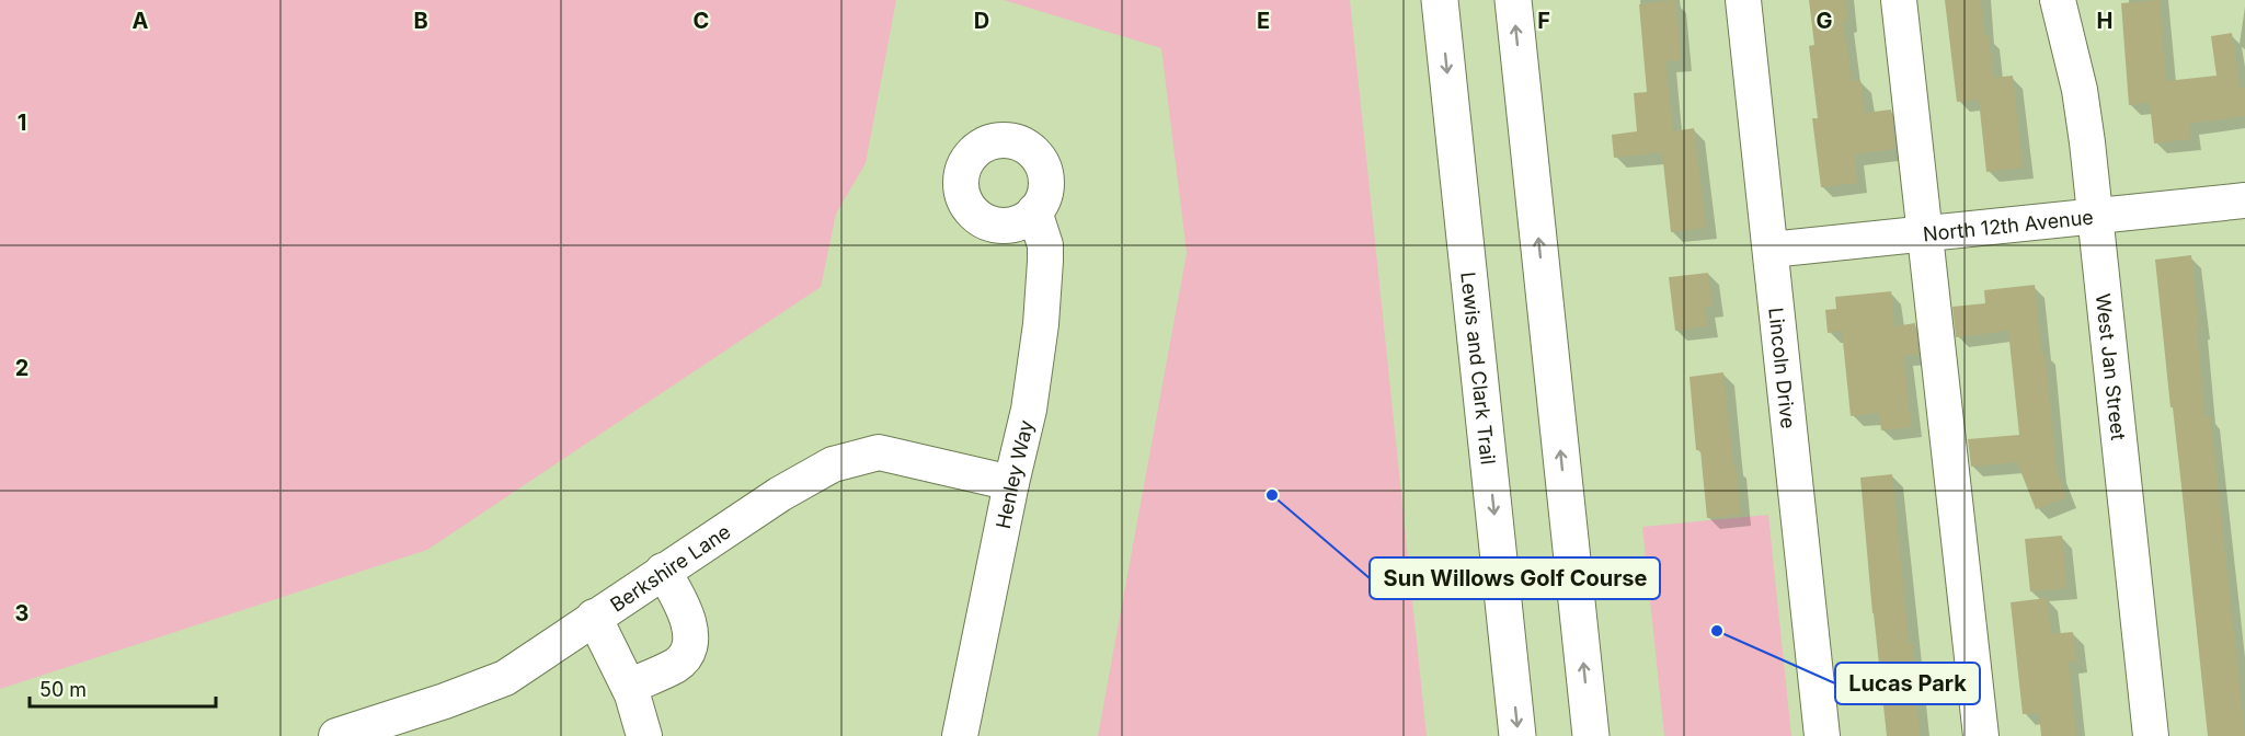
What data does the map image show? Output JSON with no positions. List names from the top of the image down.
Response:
{
  "streets": {
    "highway": ["Lewis and Clark Trail"],
    "street": [
      "North 12th Avenue",
      "West Jan Street",
      "Lincoln Drive",
      "Henley Way",
      "Berkshire Lane"
    ]
  },
  "crossings": [
    ["North 12th Avenue", "West Jan Street"],
    ["North 12th Avenue", "Lincoln Drive"],
    ["Henley Way", "Berkshire Lane"]
  ],
  "places": ["Sun Willows Golf Course", "Lucas Park"],
  "scale_bar": "50 m",
  "grid": {
    "columns": [
      "A",
      "B",
      "C",
      "D",
      "E",
      "F",
      "G",
      "H"
    ],
    "rows": ["1", "2", "3"]
  }
}
